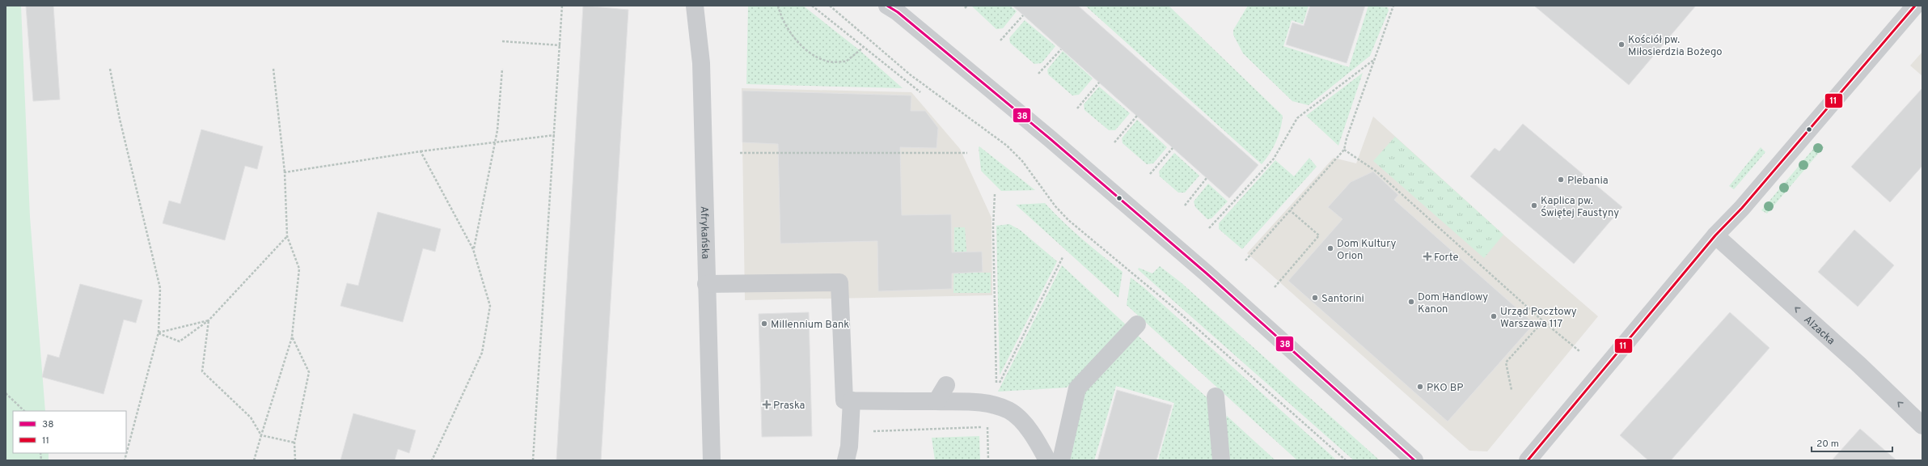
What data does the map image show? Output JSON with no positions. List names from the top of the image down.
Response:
{
  "streets": {
    "street": ["Afrykańska", "Alzacka"]
  },
  "one_way": ["Alzacka"],
  "places": {
    "other": [
      "Kościół pw. Miłosierdzia Bożego",
      "Plebania",
      "Kaplica pw. Świętej Faustyny",
      "Dom Kultury Orion",
      "Santorini",
      "Dom Handlowy Kanon",
      "Urząd Pocztowy Warszawa 117",
      "Millennium Bank",
      "PKO BP"
    ],
    "health": ["Forte", "Praska"]
  },
  "lines": ["transit line 38", "transit line 11"],
  "legend": ["38", "11"],
  "scale_bar": "20 m"
}
